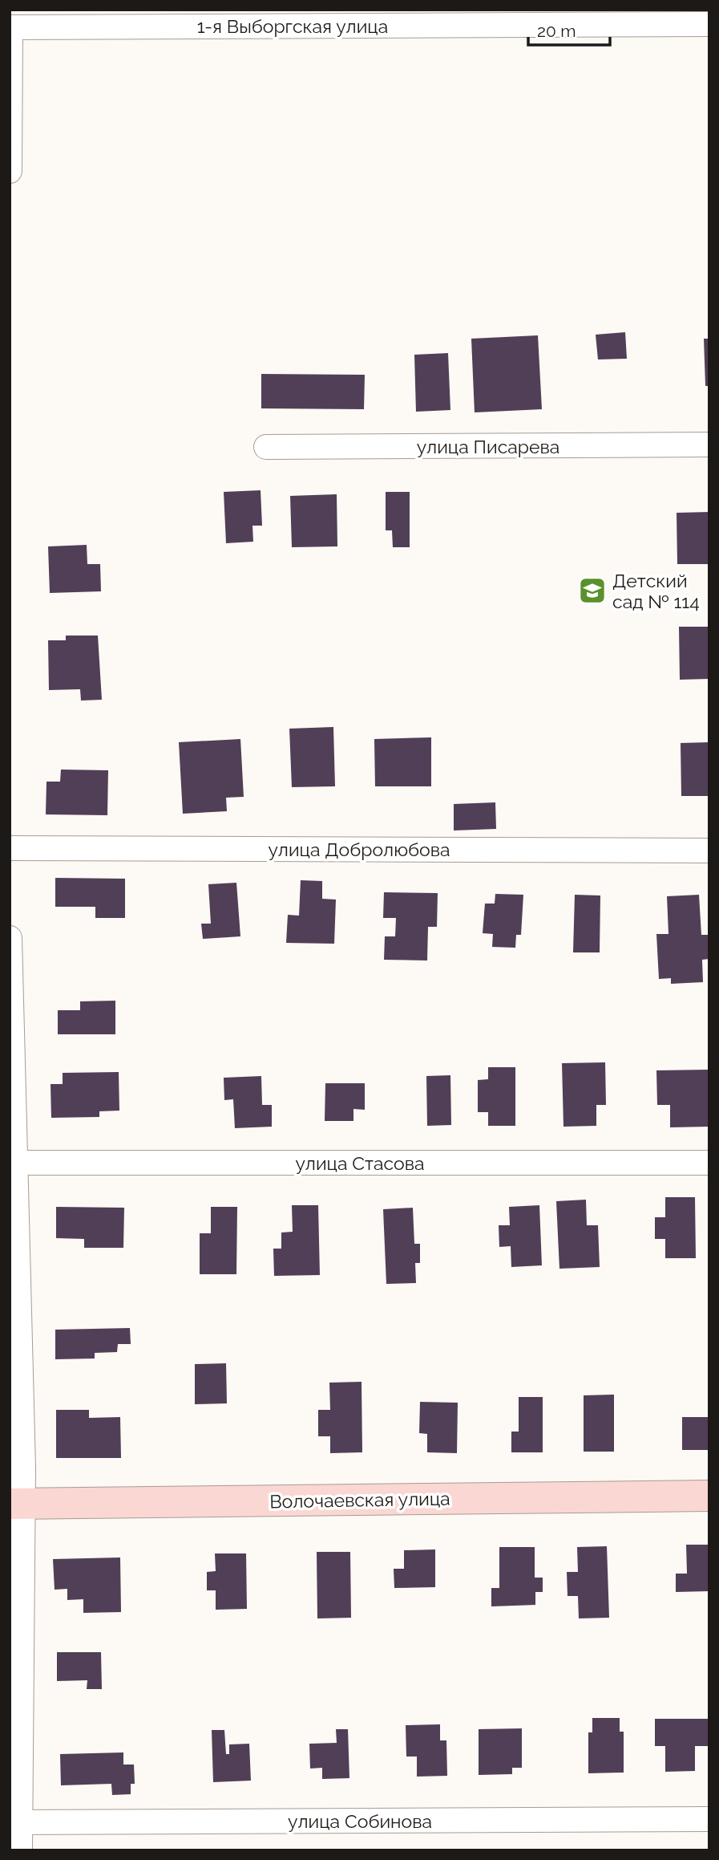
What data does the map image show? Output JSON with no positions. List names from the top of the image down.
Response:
{
  "streets": {
    "street": [
      "1-я Выборгская улица",
      "улица Писарева",
      "улица Добролюбова",
      "улица Стасова",
      "Волочаевская улица",
      "улица Собинова"
    ]
  },
  "places": {
    "school or university": ["Детский сад № 114"]
  },
  "scale_bar": "20 m"
}
